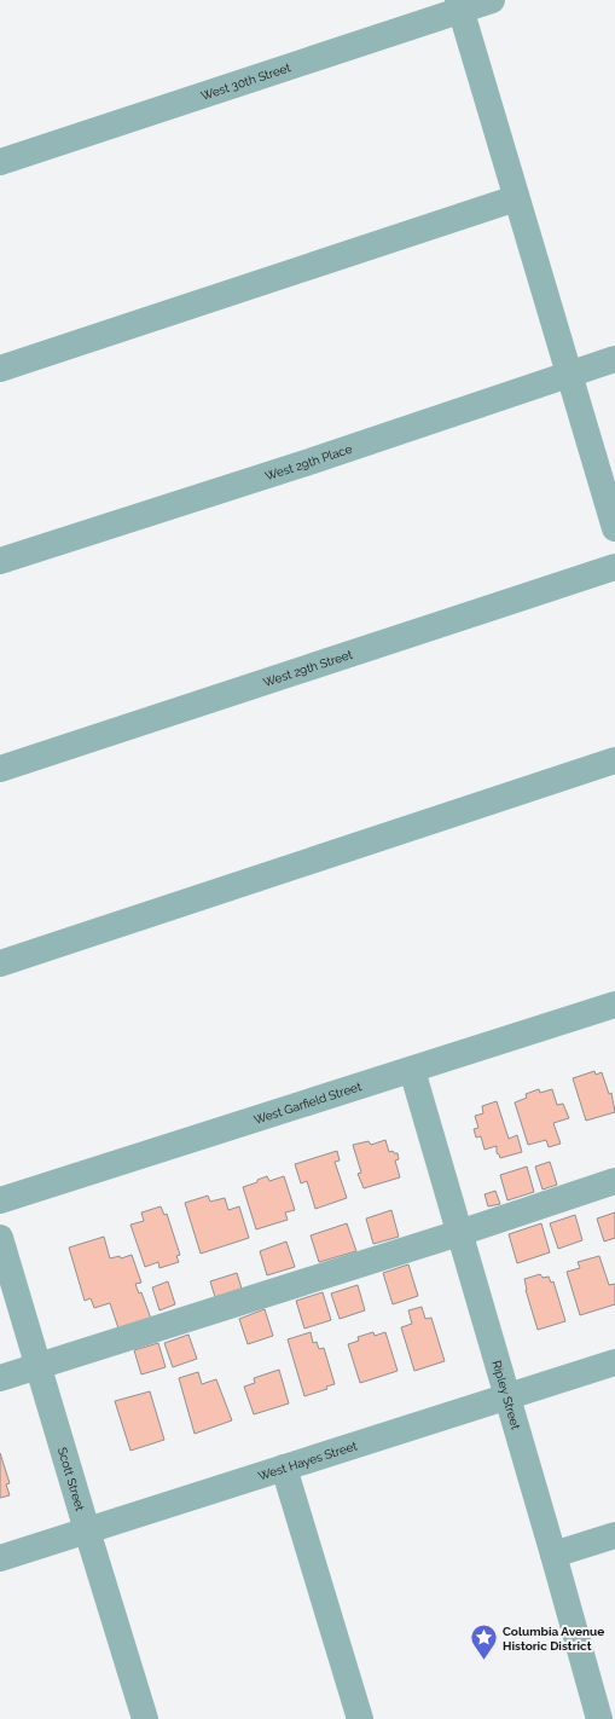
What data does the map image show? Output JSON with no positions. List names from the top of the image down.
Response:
{
  "streets": {
    "street": [
      "West 30th Street",
      "West 29th Place",
      "West 29th Street",
      "West Garfield Street",
      "Ripley Street",
      "West Hayes Street",
      "Scott Street"
    ]
  },
  "crossings": [
    ["West Garfield Street", "Ripley Street"],
    ["Ripley Street", "West Hayes Street"],
    ["West Hayes Street", "Scott Street"]
  ],
  "places": {
    "place": ["Columbia Avenue Historic District"]
  }
}
